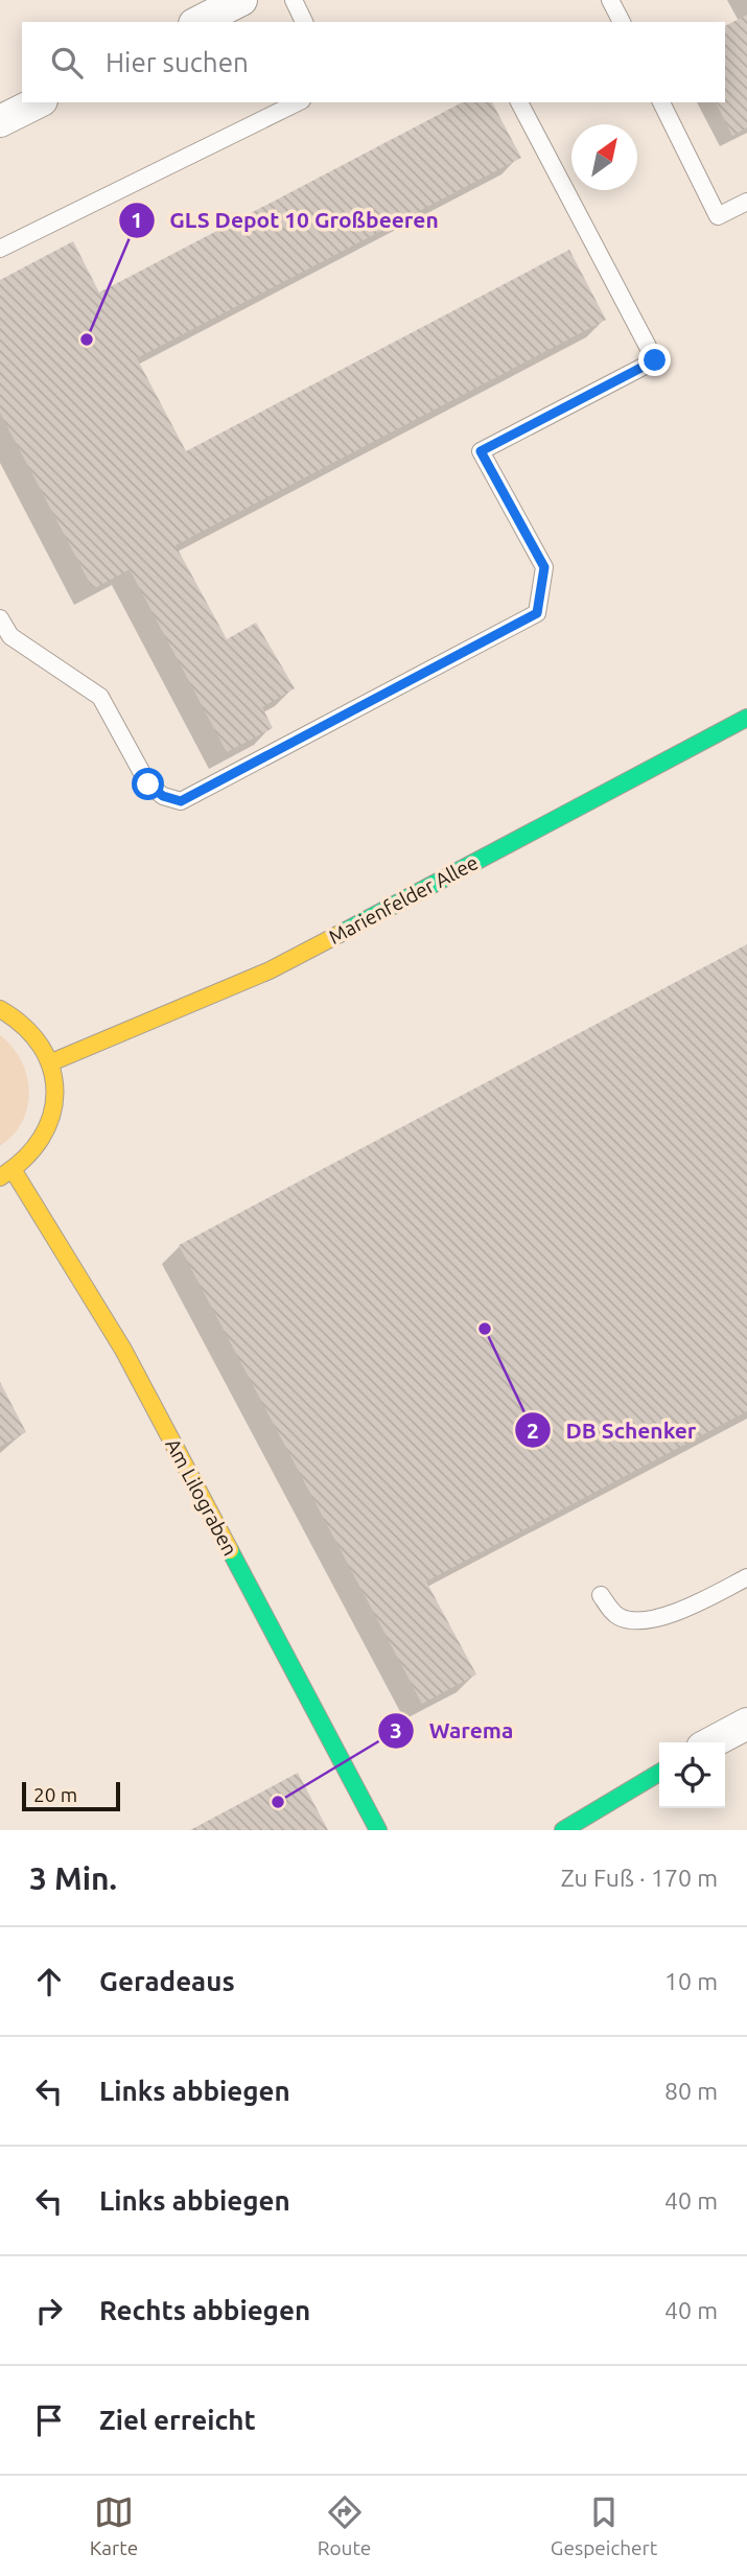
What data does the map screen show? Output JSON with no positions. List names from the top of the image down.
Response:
{
  "streets": {
    "street": ["Marienfelder Allee", "Am Lilograben"]
  },
  "places": ["GLS Depot 10 Großbeeren", "DB Schenker", "Warema"],
  "scale_bar": "20 m",
  "north": "top right",
  "page": {
    "search": "Hier suchen",
    "scale": "20 m",
    "heading": ["3 Min.", "Zu Fuß · 170 m"],
    "list": [
      ["Geradeaus", "10 m"],
      ["Links abbiegen", "80 m"],
      ["Links abbiegen", "40 m"],
      ["Rechts abbiegen", "40 m"],
      "Ziel erreicht"
    ],
    "nav": ["Karte", "Route", "Gespeichert"]
  }
}
